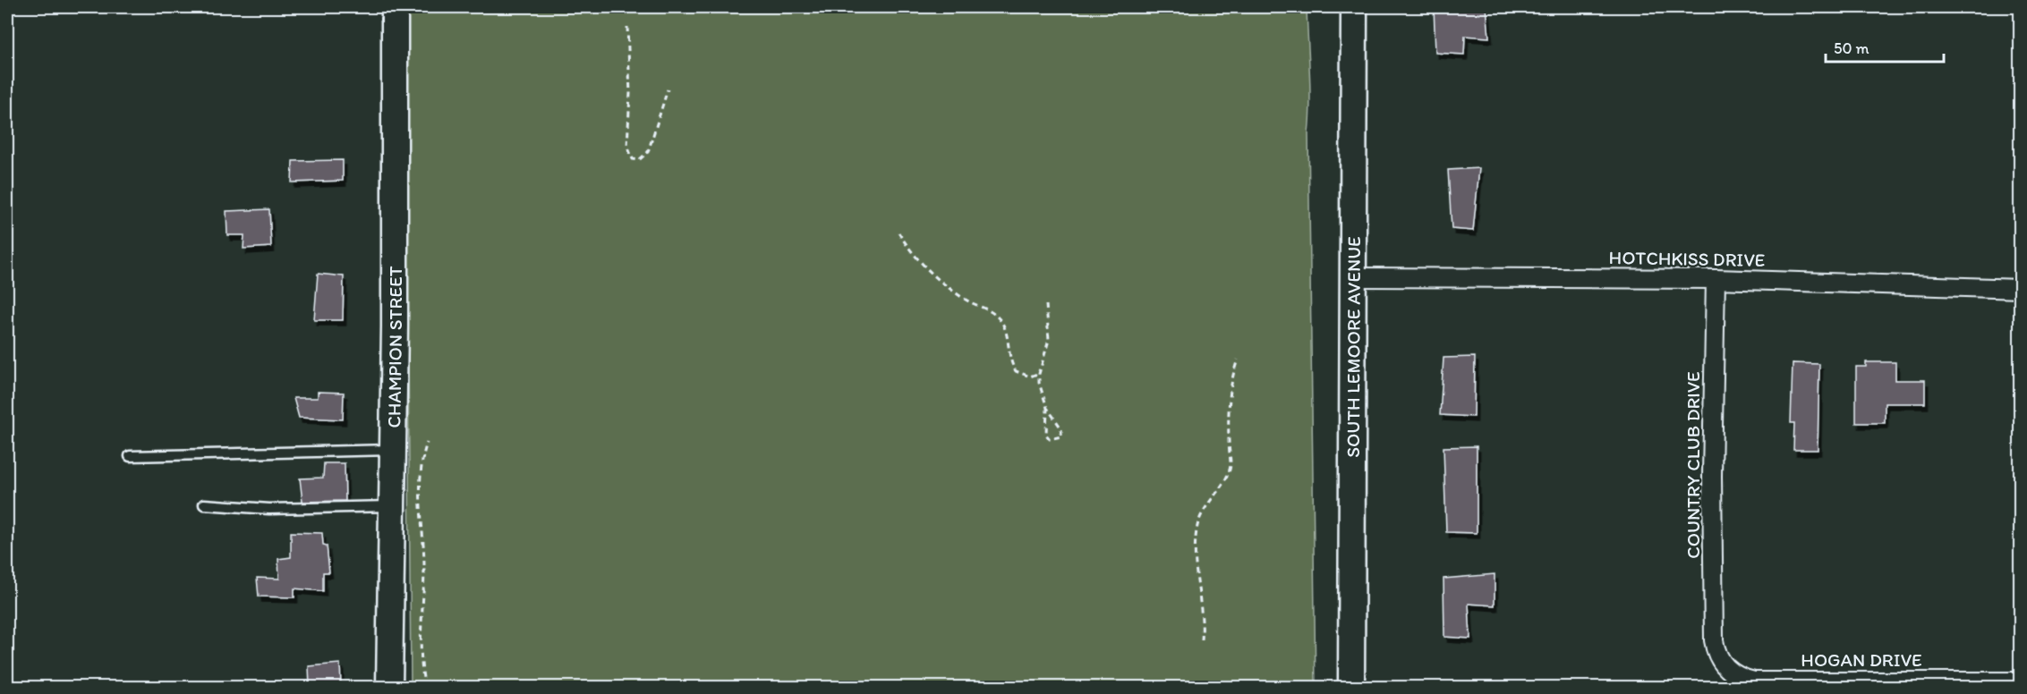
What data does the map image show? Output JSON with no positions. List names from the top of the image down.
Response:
{
  "streets": {
    "street": [
      "HOTCHKISS DRIVE",
      "CHAMPION STREET",
      "SOUTH LEMOORE AVENUE",
      "COUNTRY CLUB DRIVE",
      "HOGAN DRIVE"
    ]
  },
  "crossings": [
    ["HOTCHKISS DRIVE", "SOUTH LEMOORE AVENUE"],
    ["HOTCHKISS DRIVE", "COUNTRY CLUB DRIVE"],
    ["COUNTRY CLUB DRIVE", "HOGAN DRIVE"]
  ],
  "scale_bar": "50 m"
}
